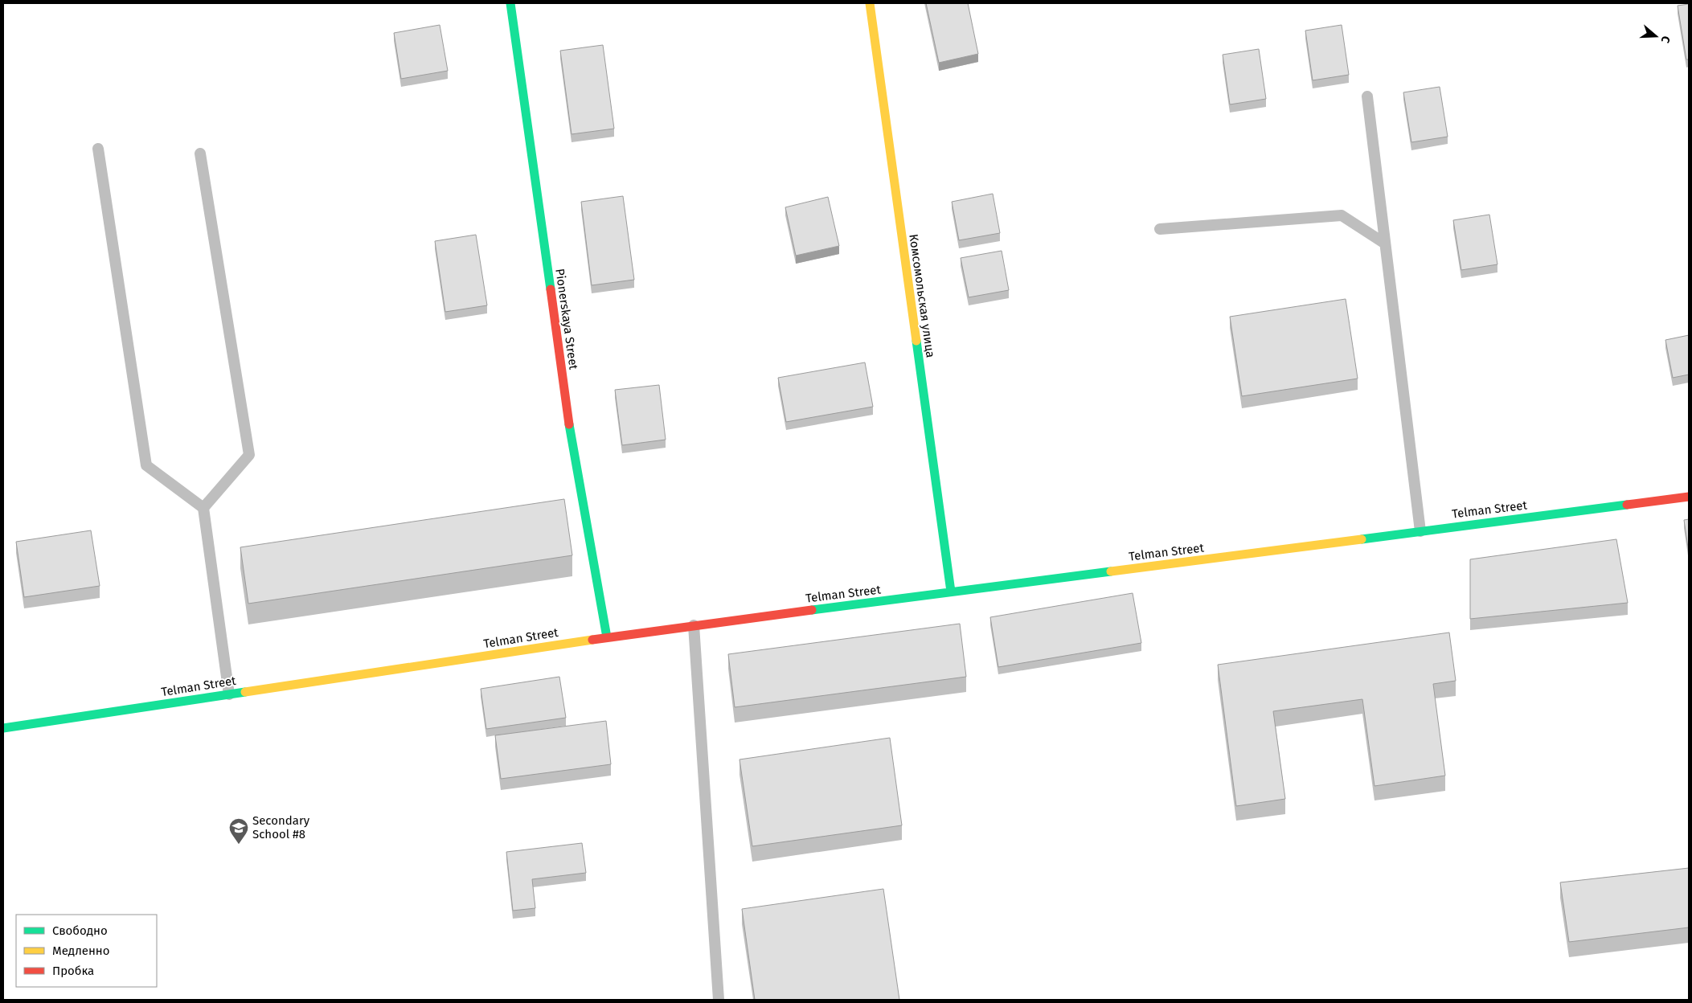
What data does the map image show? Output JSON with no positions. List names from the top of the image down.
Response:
{
  "streets": {
    "street": ["Комсомольская улица", "Pionerskaya Street", "Telman Street"]
  },
  "crossings": [
    ["Комсомольская улица", "Telman Street"],
    ["Pionerskaya Street", "Telman Street"]
  ],
  "places": {
    "school or university": ["Secondary School #8"]
  },
  "legend": ["Свободно", "Медленно", "Пробка"],
  "north": "right"
}
